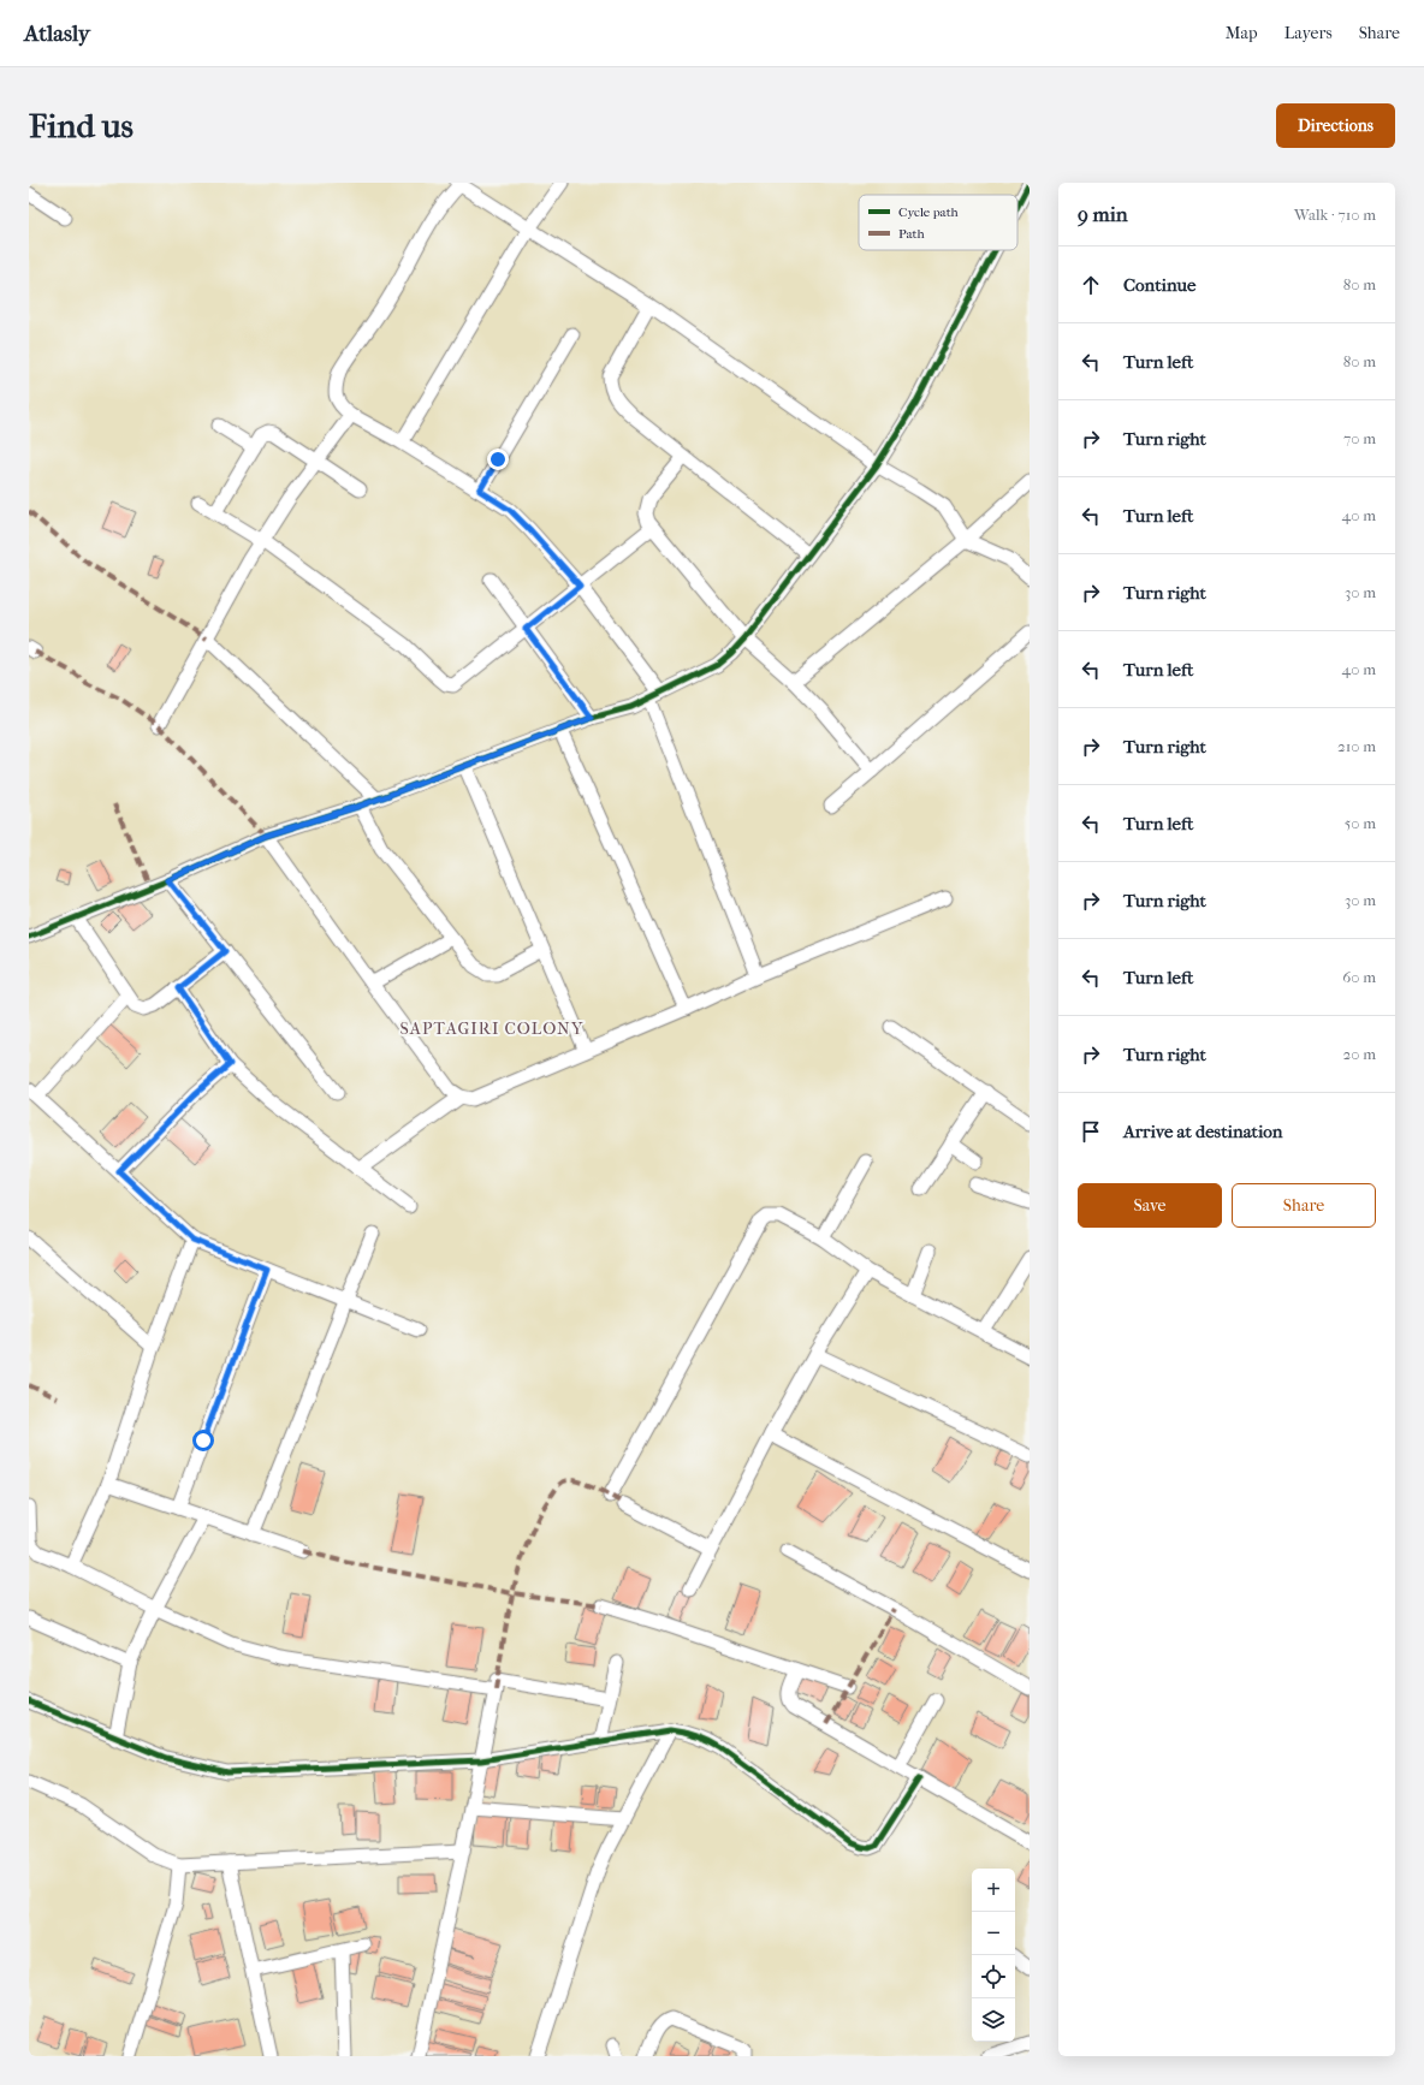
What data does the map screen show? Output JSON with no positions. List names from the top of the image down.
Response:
{
  "districts": ["SAPTAGIRI COLONY"],
  "legend": ["Cycle path", "Path"],
  "page": {
    "header": "Atlasly",
    "nav": ["Map", "Layers", "Share"],
    "buttons": [
      "Directions",
      ["Save", "Share"]
    ],
    "title": "Find us",
    "heading": ["9 min", "Walk · 710 m"],
    "list": [
      ["Continue", "80 m"],
      ["Turn left", "80 m"],
      ["Turn right", "70 m"],
      ["Turn left", "40 m"],
      ["Turn right", "30 m"],
      ["Turn left", "40 m"],
      ["Turn right", "210 m"],
      ["Turn left", "50 m"],
      ["Turn right", "30 m"],
      ["Turn left", "60 m"],
      ["Turn right", "20 m"],
      "Arrive at destination"
    ],
    "map_buttons": ["+", "−"]
  }
}
